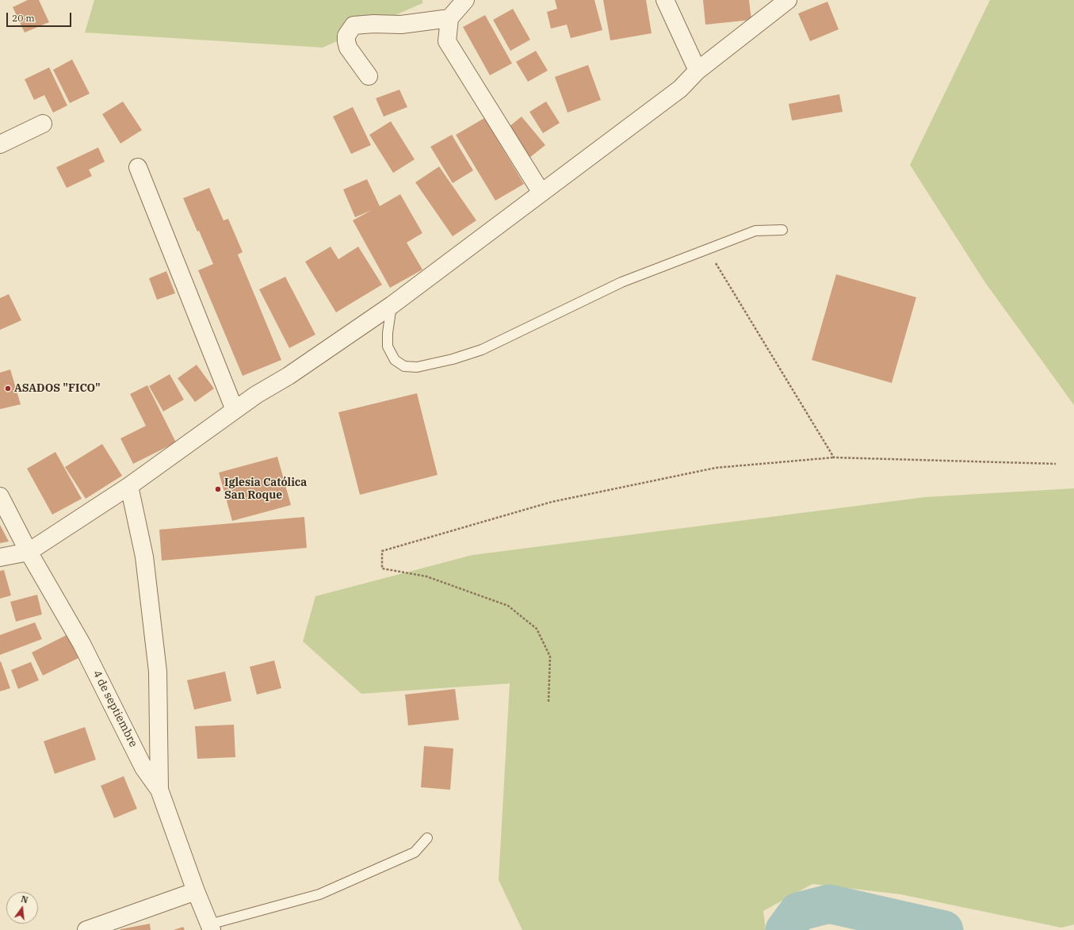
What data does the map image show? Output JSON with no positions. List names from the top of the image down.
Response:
{
  "streets": {
    "street": ["4 de septiembre"]
  },
  "places": ["ASADOS \"FICO\"", "Iglesia Católica San Roque"],
  "scale_bar": "20 m",
  "north": "top"
}
